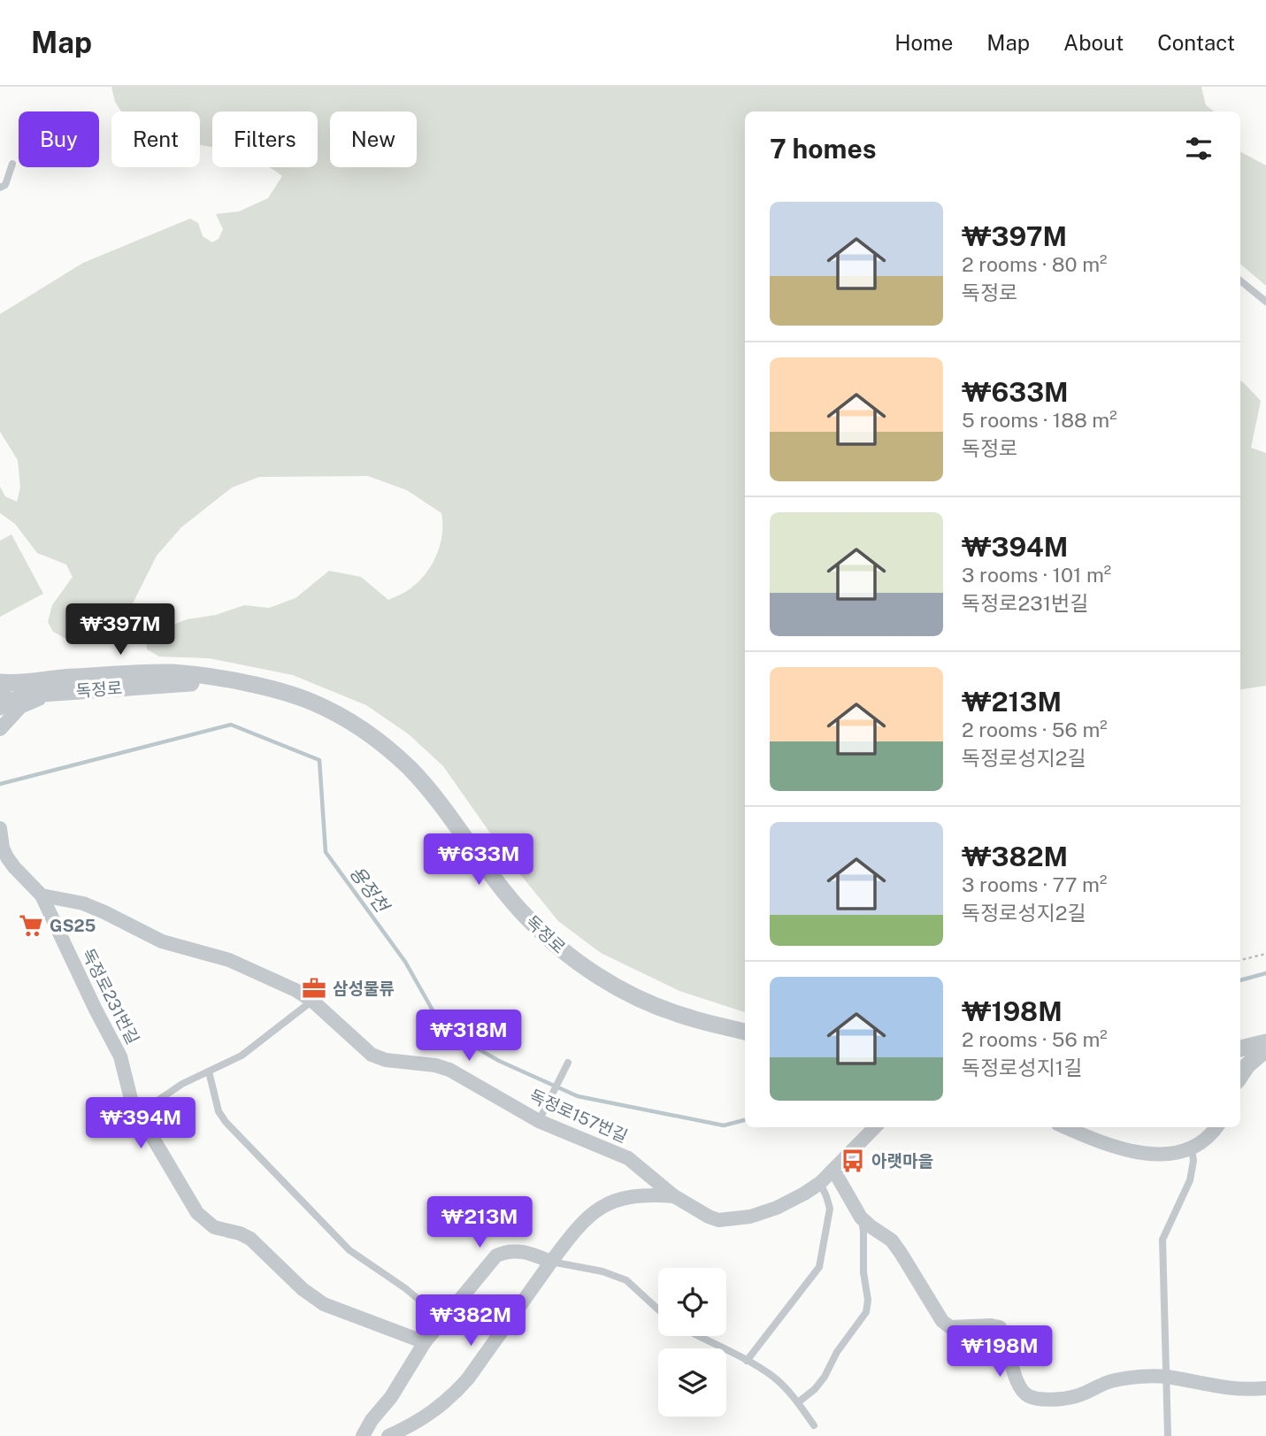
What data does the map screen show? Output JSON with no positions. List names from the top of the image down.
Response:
{
  "streets": {
    "street": ["독정로", "독정로231번길", "독정로157번길"]
  },
  "crossings": [
    ["독정로231번길", "독정로157번길"]
  ],
  "water": ["용정천"],
  "places": {
    "supermarket": ["GS25"],
    "office": ["삼성물류"],
    "bus stop": ["아랫마을"]
  },
  "page": {
    "header": "Map",
    "nav": [
      "Home",
      "Map",
      "About",
      "Contact"
    ],
    "chip": [
      "Buy",
      "Rent",
      "Filters",
      "New"
    ],
    "heading": "7 homes",
    "list": [
      {
        "name": "₩397M",
        "note": "2 rooms · 80 m² · 독정로"
      },
      {
        "name": "₩633M",
        "note": "5 rooms · 188 m² · 독정로"
      },
      {
        "name": "₩394M",
        "note": "3 rooms · 101 m² · 독정로231번길"
      },
      {
        "name": "₩213M",
        "note": "2 rooms · 56 m² · 독정로성지2길"
      },
      {
        "name": "₩382M",
        "note": "3 rooms · 77 m² · 독정로성지2길"
      },
      {
        "name": "₩198M",
        "note": "2 rooms · 56 m² · 독정로성지1길"
      }
    ],
    "price": [
      "₩397M",
      "₩633M",
      "₩318M",
      "₩394M",
      "₩213M",
      "₩382M",
      "₩198M"
    ]
  }
}
